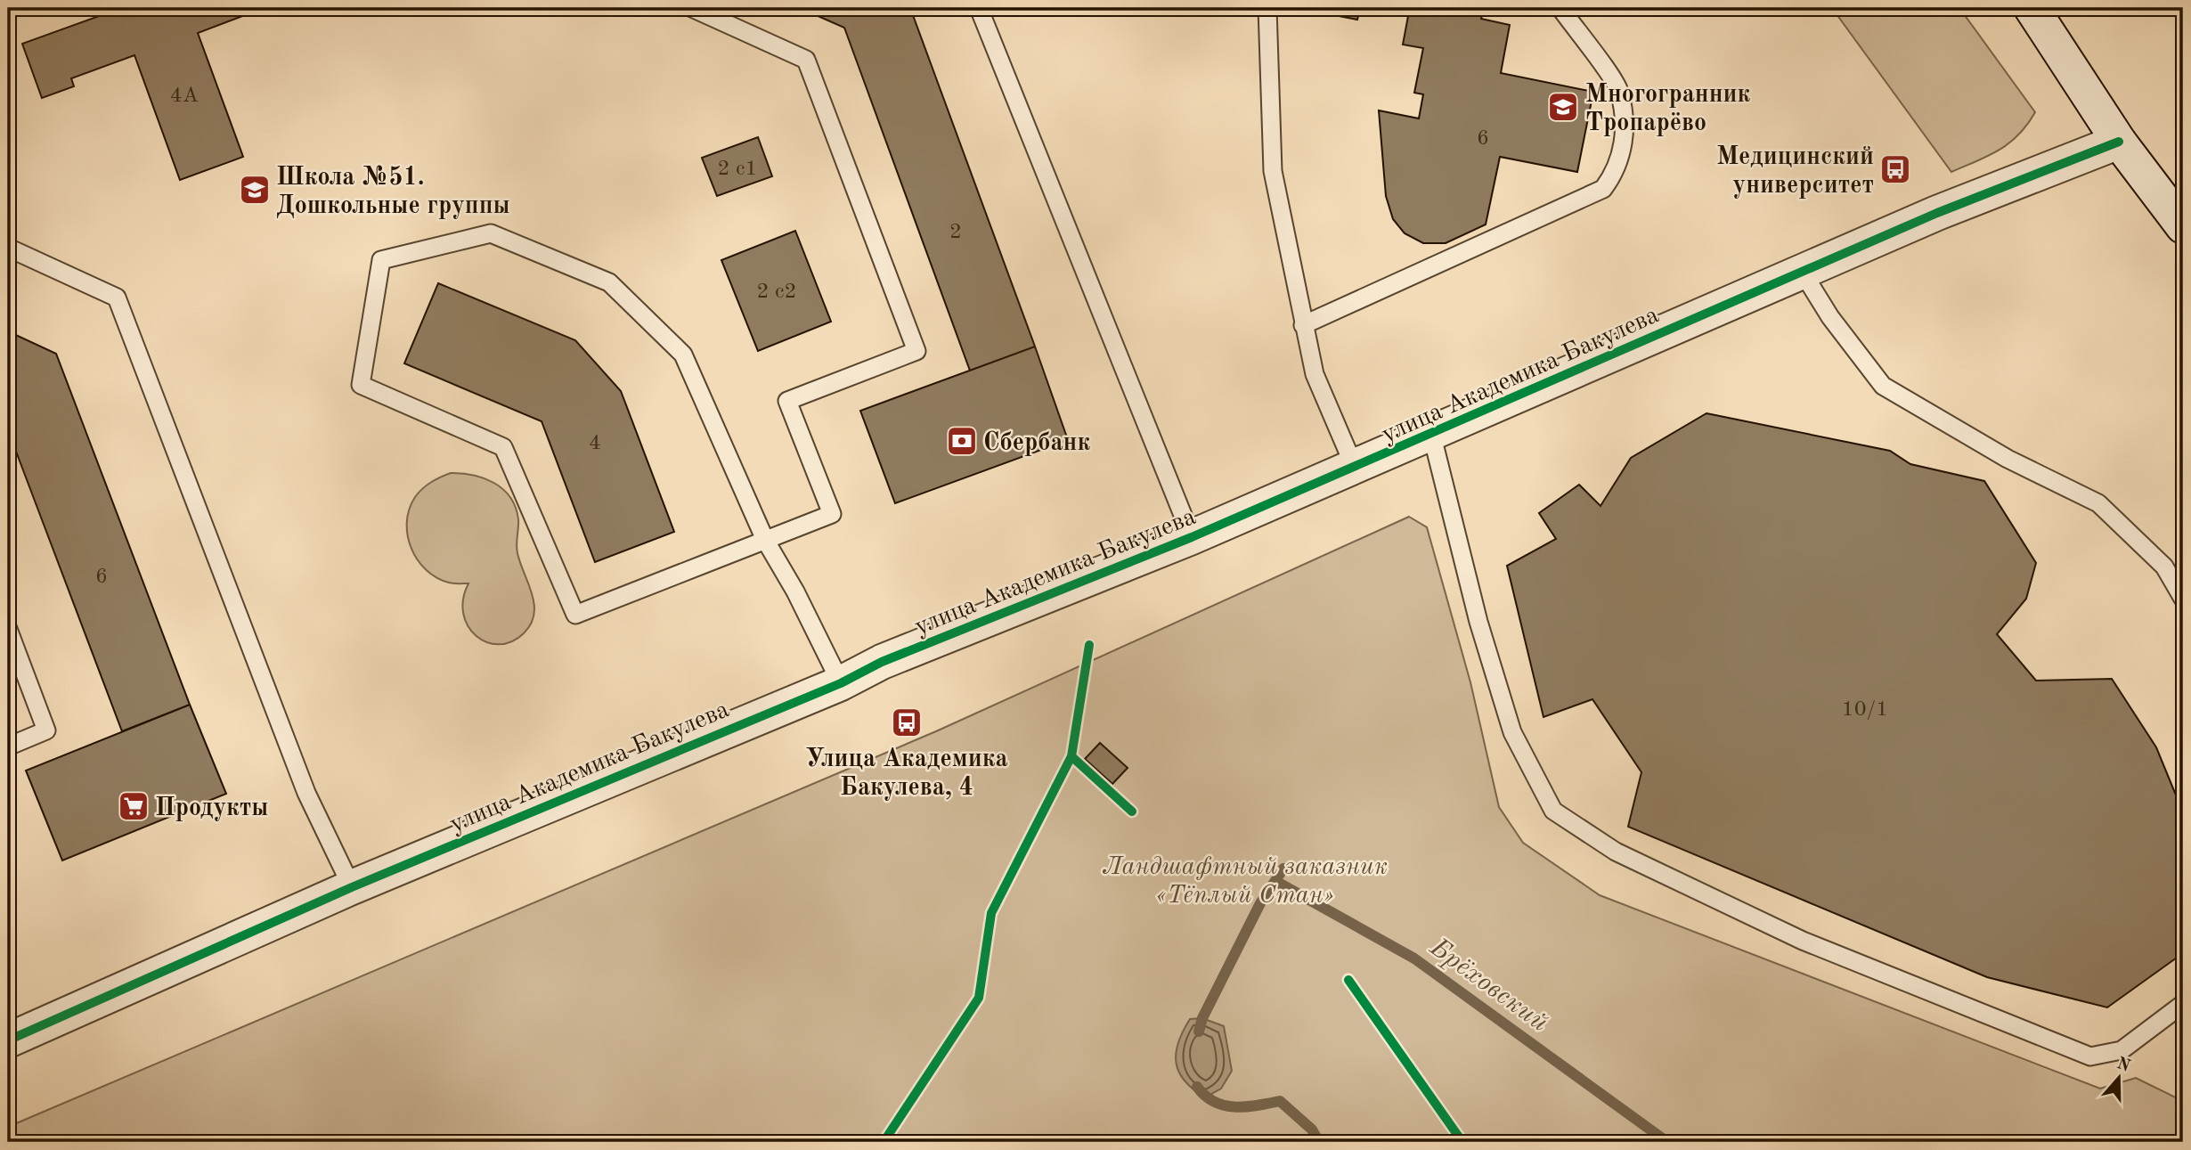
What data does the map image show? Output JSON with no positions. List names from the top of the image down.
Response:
{
  "streets": {
    "street": ["улица Академика Бакулева"]
  },
  "water": ["Брёховский"],
  "parks": ["Ландшафтный заказник «Тёплый Стан»"],
  "places": {
    "school or university": ["Многогранник Тропарёво", "Школа №51. Дошкольные группы"],
    "bus stop": ["Медицинский университет", "Улица Академика Бакулева, 4"],
    "bank": ["Сбербанк"],
    "supermarket": ["Продукты"]
  },
  "house_numbers": [
    "4А",
    "6",
    "2 с1",
    "2",
    "2 с2",
    "4",
    "6",
    "10/1"
  ],
  "north": "top"
}
